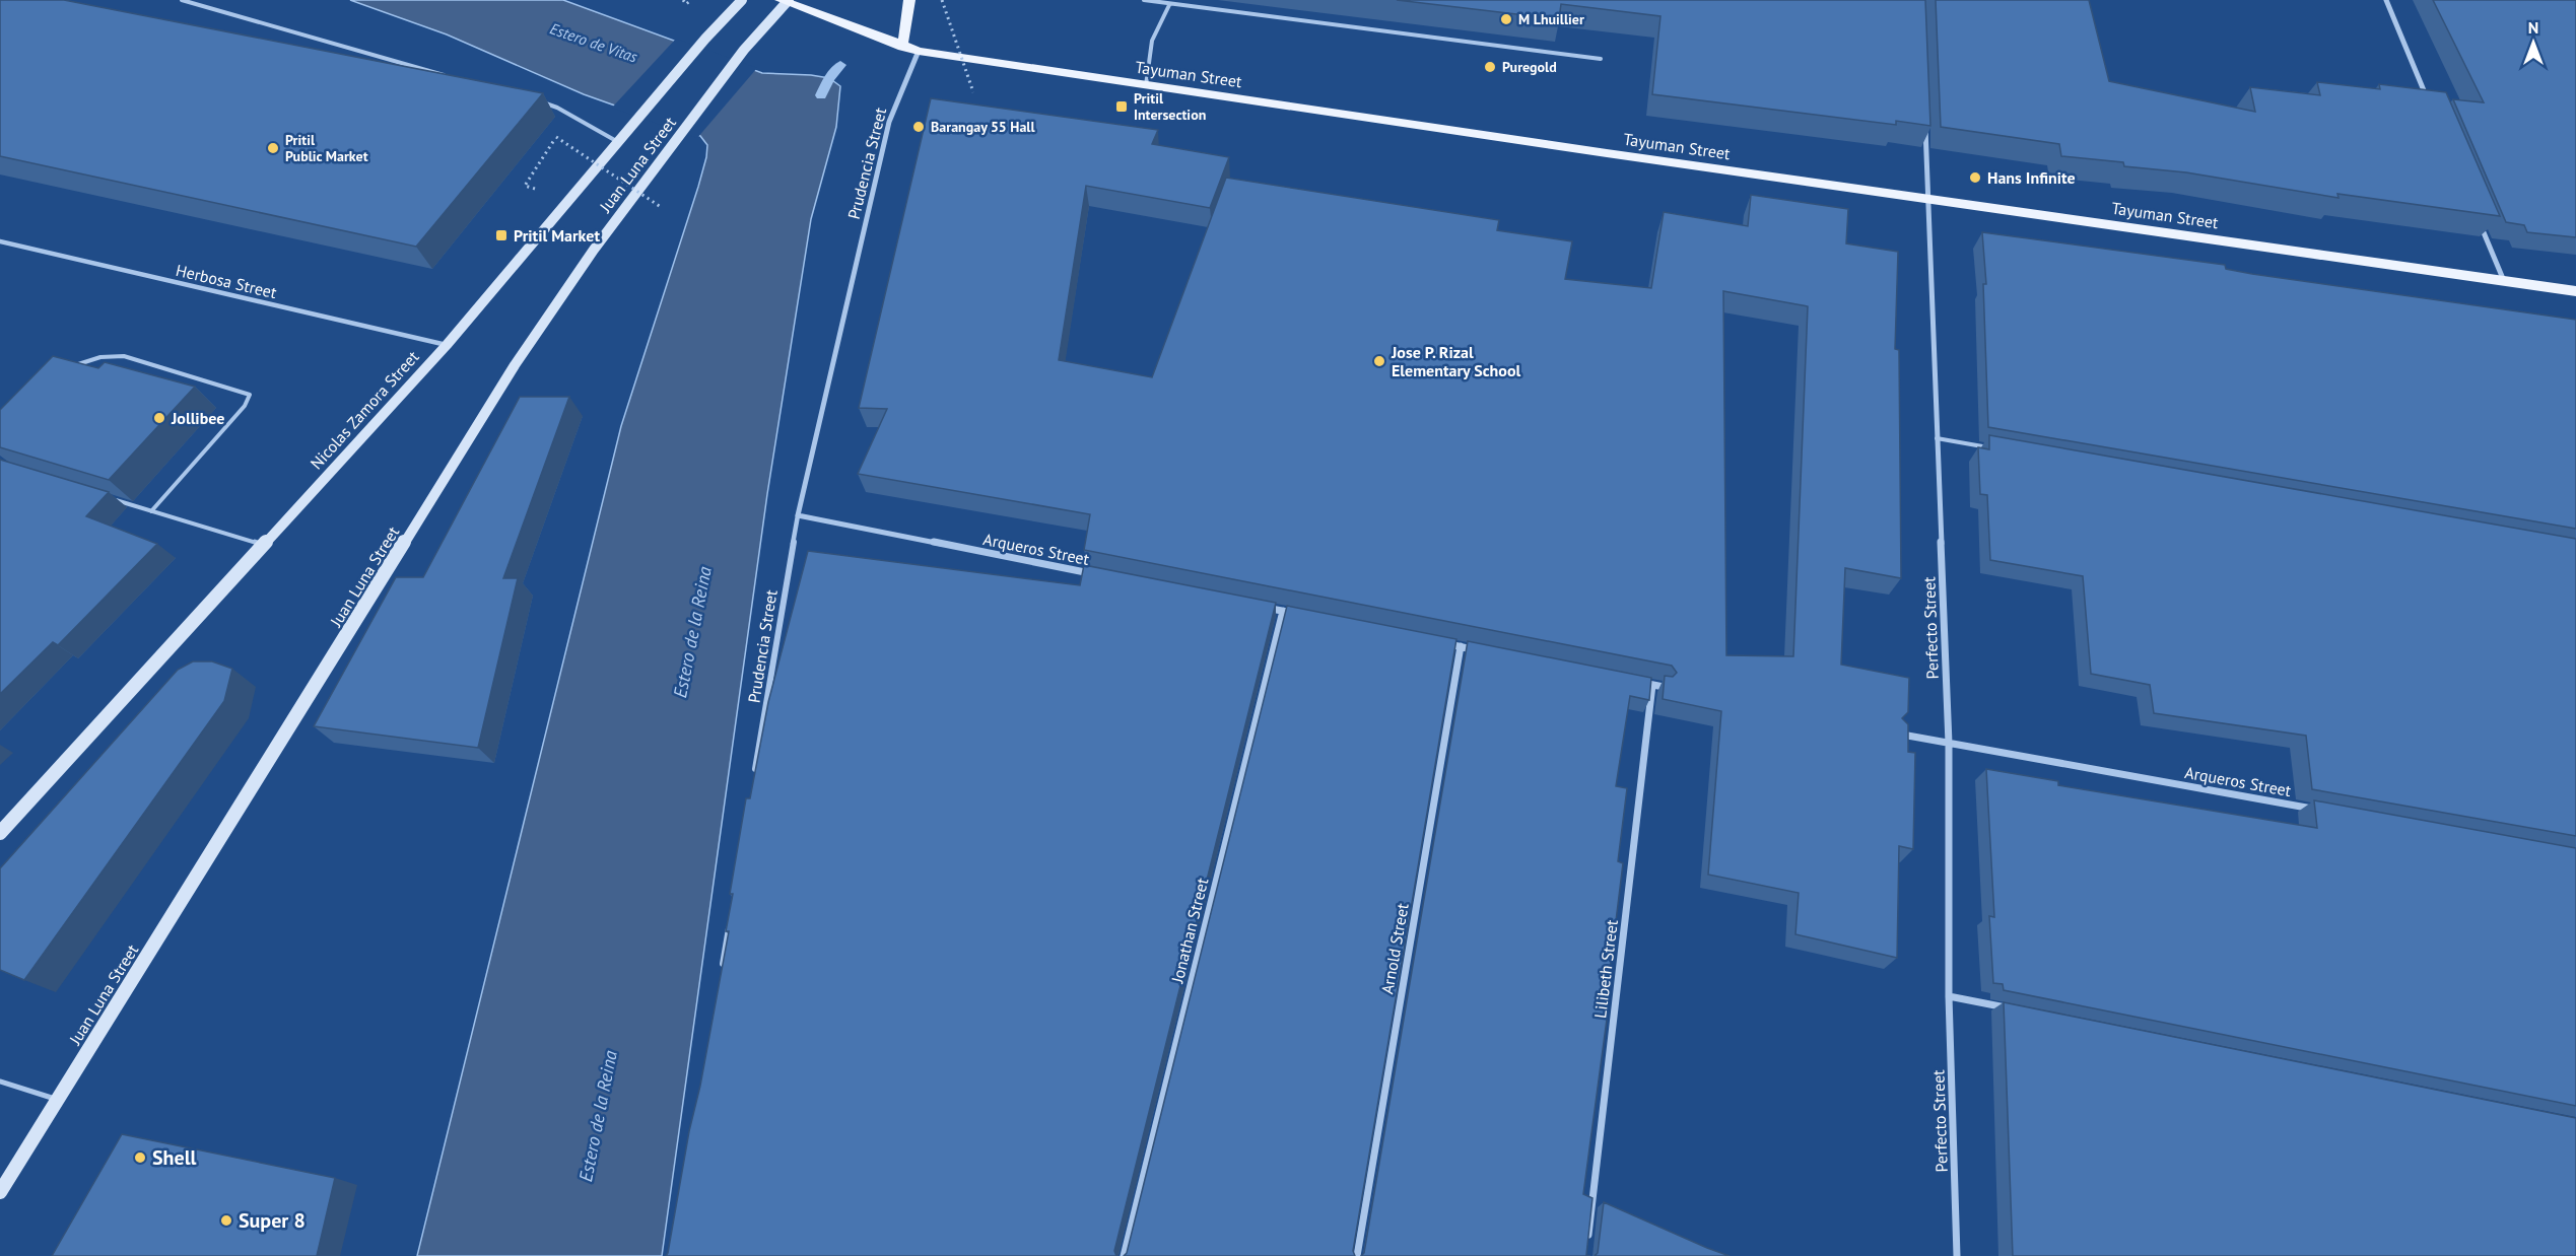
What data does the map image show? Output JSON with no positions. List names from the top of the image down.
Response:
{
  "streets": {
    "main road": ["Tayuman Street", "Juan Luna Street", "Nicolas Zamora Street"],
    "street": [
      "Prudencia Street",
      "Herbosa Street",
      "Arqueros Street",
      "Perfecto Street",
      "Jonathan Street",
      "Arnold Street",
      "Lilibeth Street"
    ]
  },
  "crossings": [
    ["Tayuman Street", "Prudencia Street"],
    ["Tayuman Street", "Juan Luna Street"],
    ["Tayuman Street", "Perfecto Street"],
    ["Prudencia Street", "Arqueros Street"],
    ["Herbosa Street", "Nicolas Zamora Street"],
    ["Arqueros Street", "Perfecto Street"]
  ],
  "water": ["Estero de Vitas", "Estero de la Reina"],
  "places": {
    "other": [
      "M Lhuillier",
      "Puregold",
      "Barangay 55 Hall",
      "Pritil Public Market",
      "Hans Infinite",
      "Jose P. Rizal Elementary School",
      "Jollibee",
      "Shell",
      "Super 8"
    ],
    "transit": ["Pritil Intersection", "Pritil Market"]
  },
  "north": "top"
}
